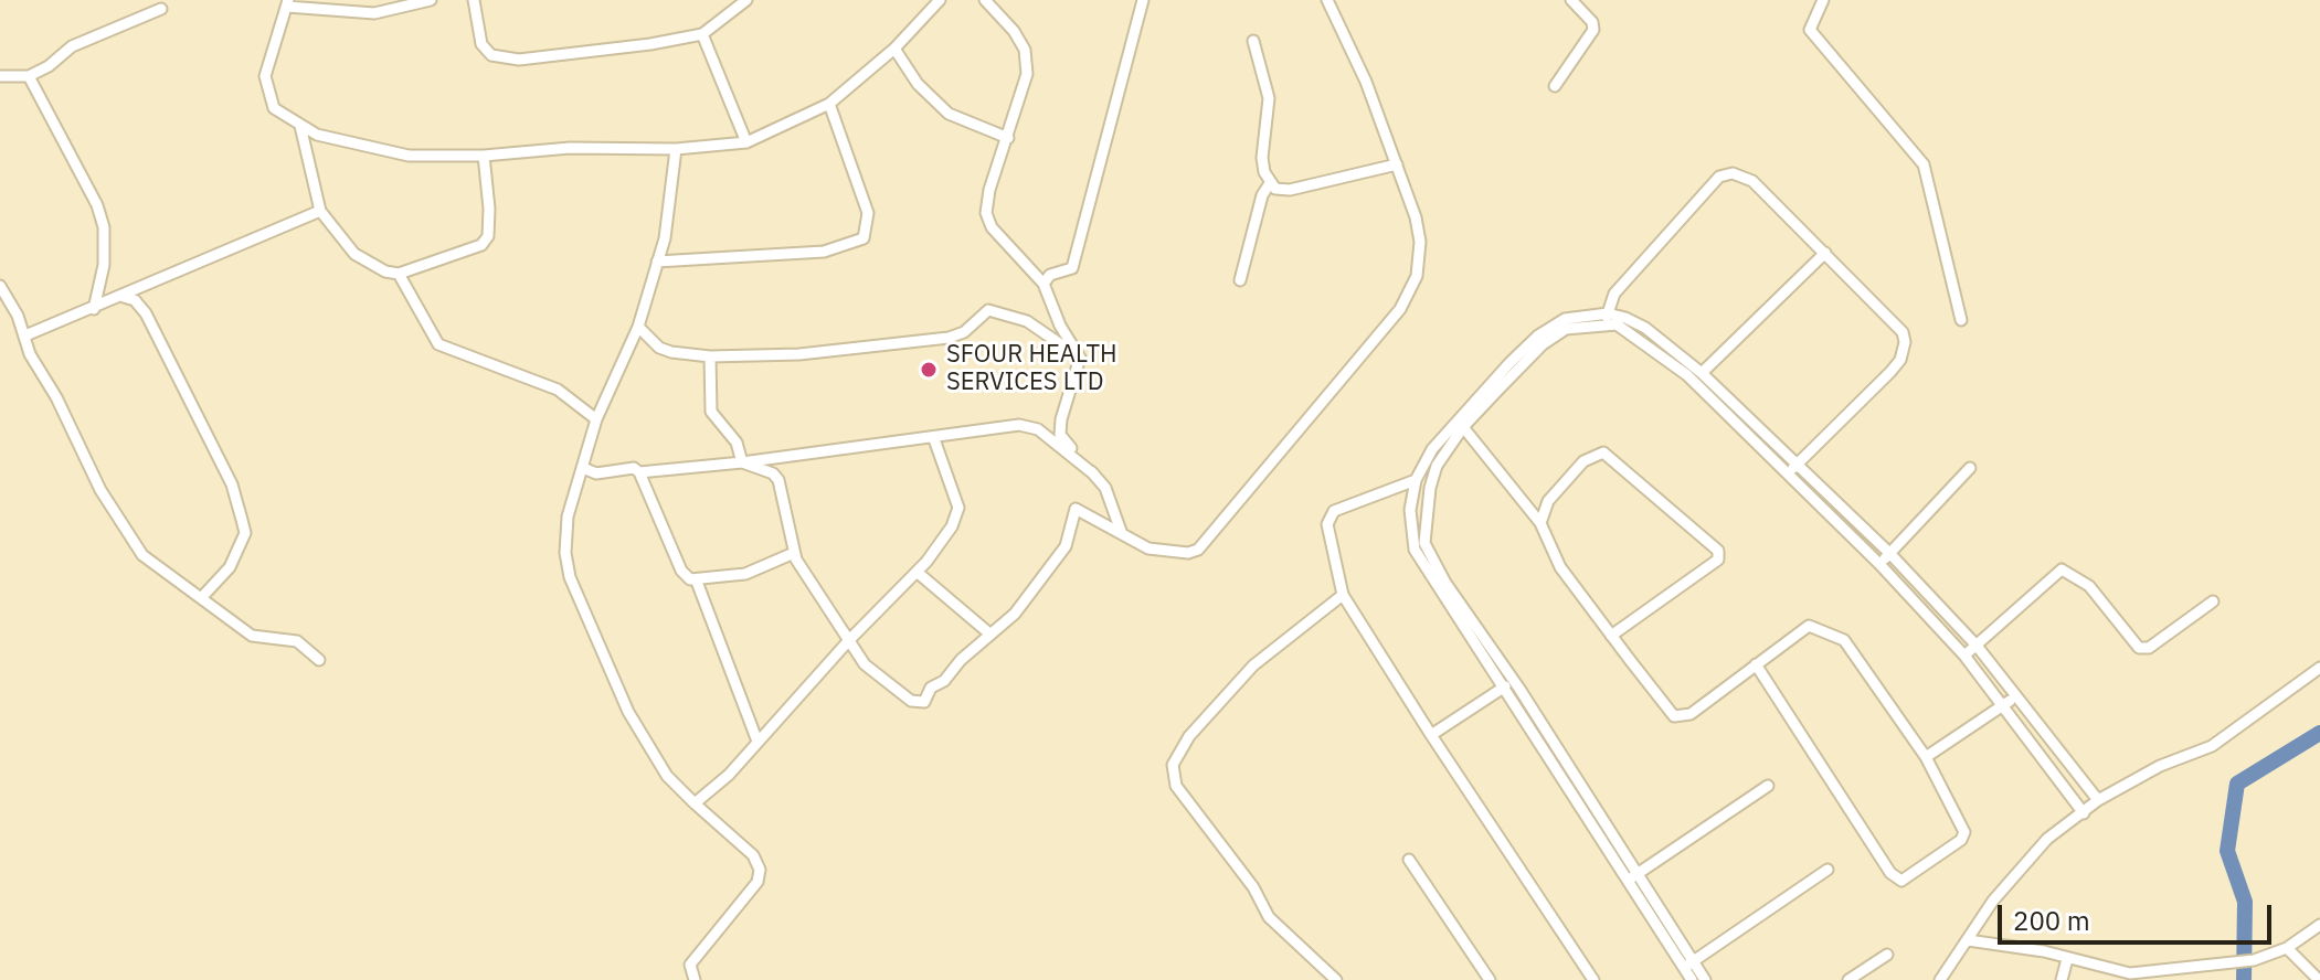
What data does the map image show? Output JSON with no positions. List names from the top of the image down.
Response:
{
  "places": ["SFOUR HEALTH SERVICES LTD"],
  "scale_bar": "200 m"
}
